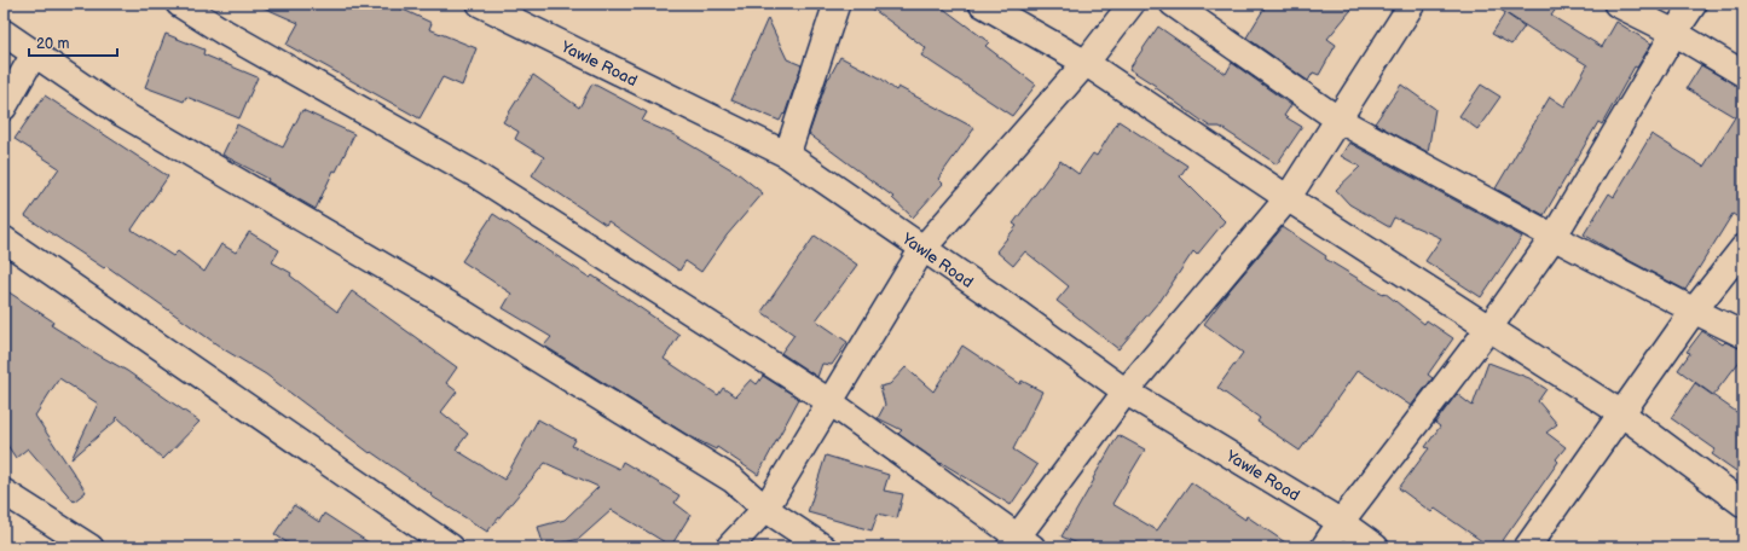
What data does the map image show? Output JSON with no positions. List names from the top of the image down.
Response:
{
  "streets": {
    "street": ["Yawle Road"]
  },
  "scale_bar": "20 m"
}
